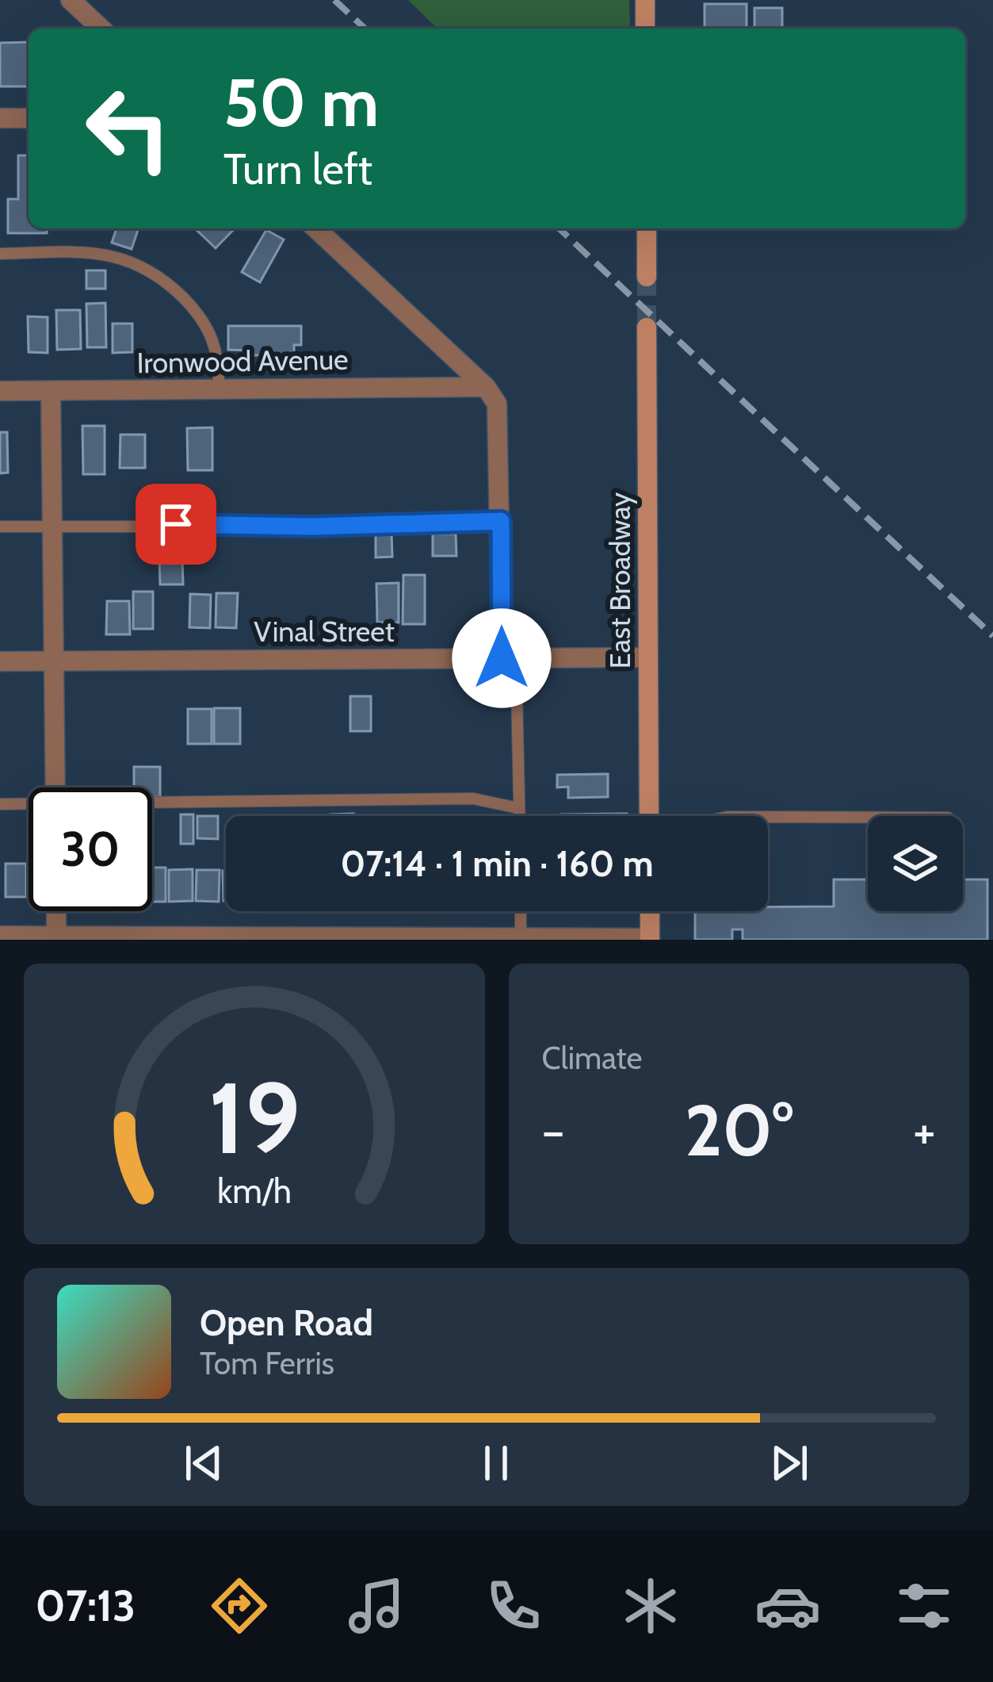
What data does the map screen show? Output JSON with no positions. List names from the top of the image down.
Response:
{
  "streets": {
    "street": ["Ironwood Avenue", "East Broadway", "Vinal Street"]
  },
  "crossings": [
    ["East Broadway", "Vinal Street"]
  ],
  "page": {
    "turn": ["50 m", "Turn left"],
    "limit": "30",
    "trip": "07:14 · 1 min · 160 m",
    "tile": "Climate",
    "heat": ["−", "20°", "+"],
    "song": ["Open Road", "Tom Ferris"],
    "tabs": "07:13",
    "gauge": ["19", "km/h"]
  }
}
